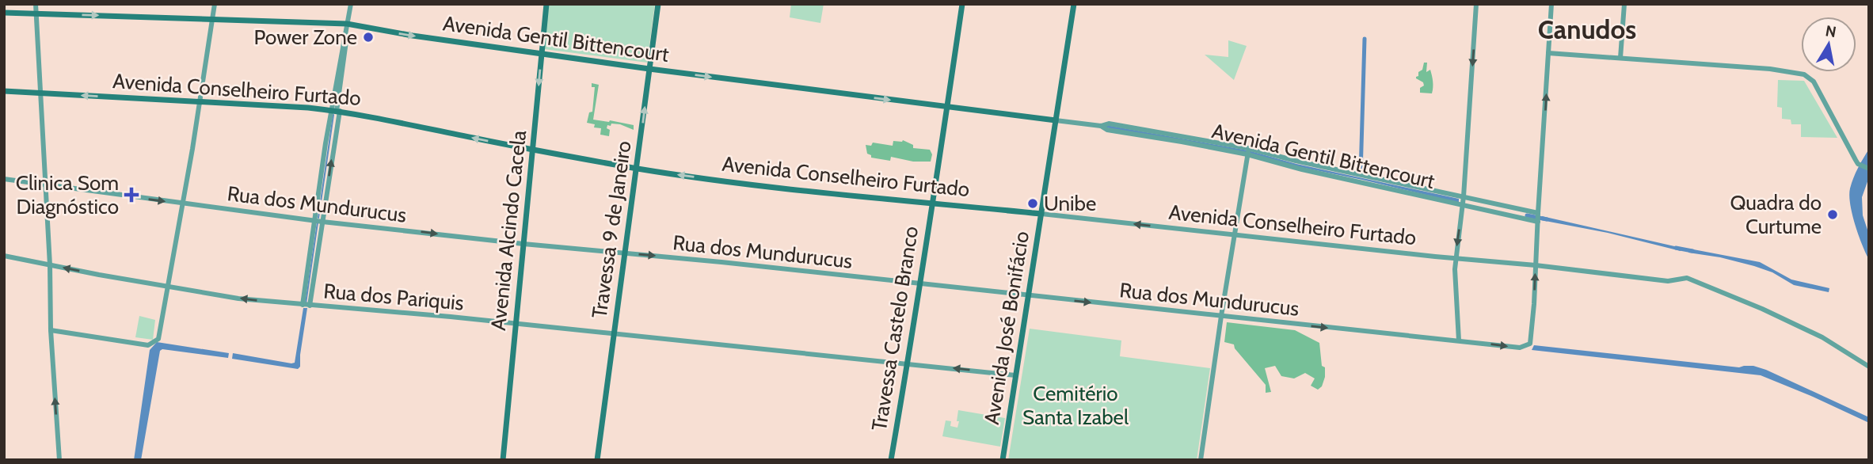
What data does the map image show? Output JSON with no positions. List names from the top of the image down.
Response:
{
  "streets": {
    "main road": [
      "Avenida Gentil Bittencourt",
      "Avenida Conselheiro Furtado",
      "Travessa 9 de Janeiro",
      "Avenida Alcindo Cacela",
      "Avenida José Bonifácio",
      "Travessa Castelo Branco"
    ],
    "street": ["Rua dos Mundurucus", "Rua dos Pariquis"]
  },
  "crossings": [
    ["Avenida Gentil Bittencourt", "Travessa 9 de Janeiro"],
    ["Avenida Gentil Bittencourt", "Avenida Alcindo Cacela"],
    ["Avenida Gentil Bittencourt", "Avenida José Bonifácio"],
    ["Avenida Gentil Bittencourt", "Travessa Castelo Branco"],
    ["Avenida Conselheiro Furtado", "Rua dos Mundurucus"],
    ["Avenida Conselheiro Furtado", "Travessa 9 de Janeiro"],
    ["Avenida Conselheiro Furtado", "Avenida Alcindo Cacela"],
    ["Avenida Conselheiro Furtado", "Avenida José Bonifácio"],
    ["Avenida Conselheiro Furtado", "Travessa Castelo Branco"],
    ["Rua dos Mundurucus", "Travessa 9 de Janeiro"],
    ["Rua dos Mundurucus", "Avenida Alcindo Cacela"],
    ["Rua dos Mundurucus", "Avenida José Bonifácio"],
    ["Rua dos Mundurucus", "Travessa Castelo Branco"],
    ["Travessa 9 de Janeiro", "Rua dos Pariquis"],
    ["Avenida Alcindo Cacela", "Rua dos Pariquis"],
    ["Rua dos Pariquis", "Avenida José Bonifácio"],
    ["Rua dos Pariquis", "Travessa Castelo Branco"]
  ],
  "one_way": [
    "Avenida Gentil Bittencourt",
    "Avenida Conselheiro Furtado",
    "Rua dos Mundurucus",
    "Rua dos Pariquis"
  ],
  "districts": ["Canudos"],
  "parks": ["Cemitério Santa Izabel"],
  "places": {
    "other": ["Power Zone", "Unibe", "Quadra do Curtume"],
    "health": ["Clinica Som Diagnóstico"]
  },
  "north": "top"
}
